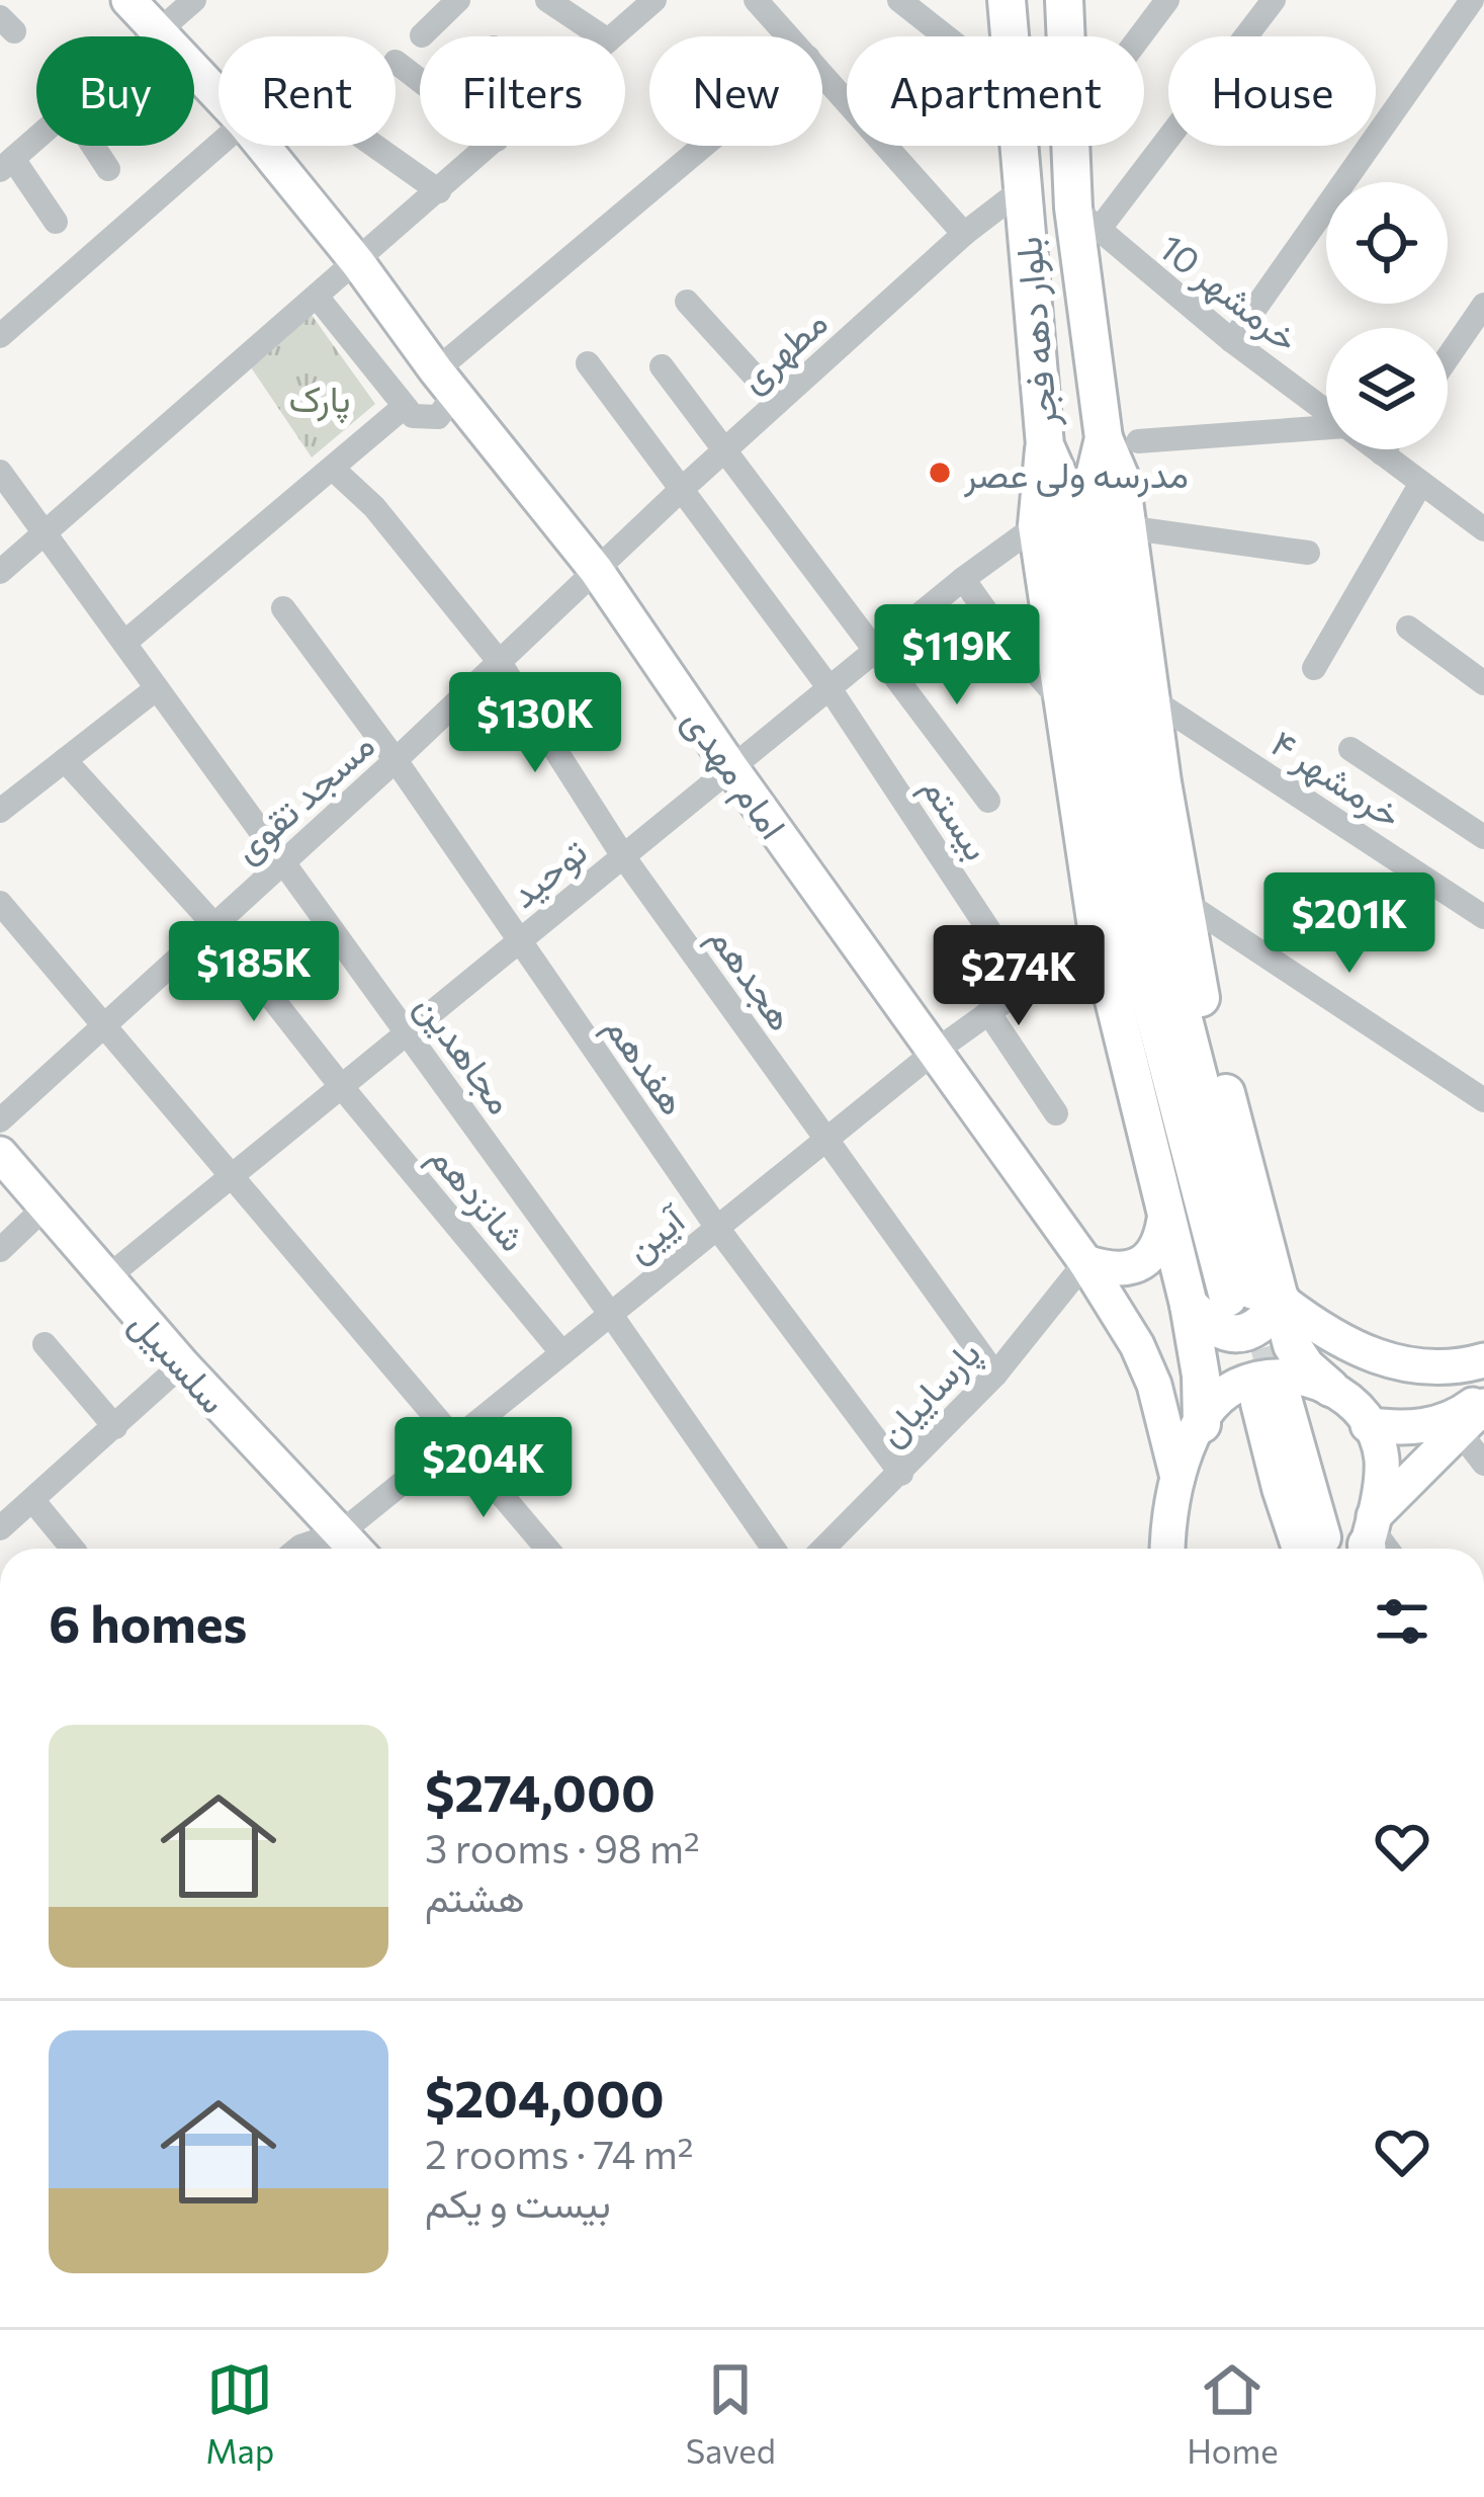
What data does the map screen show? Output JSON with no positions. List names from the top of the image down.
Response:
{
  "streets": {
    "main road": ["بلوار دهه فجر", "امام مهدی", "سلسبیل"],
    "street": [
      "خرمشهر 10",
      "مطهری",
      "خرمشهر ۴",
      "مسجد تقوی",
      "بیستم",
      "توحید",
      "هجدهم",
      "مجاهدین",
      "هفدهم",
      "شانزدهم",
      "آیین",
      "پارساییان"
    ]
  },
  "crossings": [
    ["خرمشهر 10", "بلوار دهه فجر"],
    ["بلوار دهه فجر", "مطهری"],
    ["مطهری", "امام مهدی"],
    ["مطهری", "مسجد تقوی"],
    ["مطهری", "بیستم"],
    ["امام مهدی", "مسجد تقوی"],
    ["امام مهدی", "توحید"],
    ["امام مهدی", "آیین"],
    ["امام مهدی", "پارساییان"],
    ["مسجد تقوی", "هجدهم"],
    ["مسجد تقوی", "مجاهدین"],
    ["مسجد تقوی", "هفدهم"],
    ["مسجد تقوی", "شانزدهم"],
    ["بیستم", "توحید"],
    ["بیستم", "آیین"],
    ["توحید", "هجدهم"],
    ["توحید", "مجاهدین"],
    ["توحید", "هفدهم"],
    ["توحید", "شانزدهم"],
    ["توحید", "سلسبیل"],
    ["هجدهم", "آیین"],
    ["هجدهم", "پارساییان"],
    ["مجاهدین", "آیین"],
    ["هفدهم", "آیین"],
    ["هفدهم", "پارساییان"],
    ["شانزدهم", "آیین"],
    ["آیین", "سلسبیل"]
  ],
  "parks": ["پارک"],
  "places": ["مدرسه ولی عصر"],
  "page": {
    "chip": [
      "Buy",
      "Rent",
      "Filters",
      "New",
      "Apartment",
      "House"
    ],
    "price": [
      "$119K",
      "$130K",
      "$201K",
      "$185K",
      "$274K",
      "$204K"
    ],
    "heading": "6 homes",
    "list": [
      {
        "name": "$274,000",
        "note": "3 rooms · 98 m² · هشتم"
      },
      {
        "name": "$204,000",
        "note": "2 rooms · 74 m² · بیست و یکم"
      }
    ],
    "tabs": ["Map", "Saved", "Home"]
  }
}
